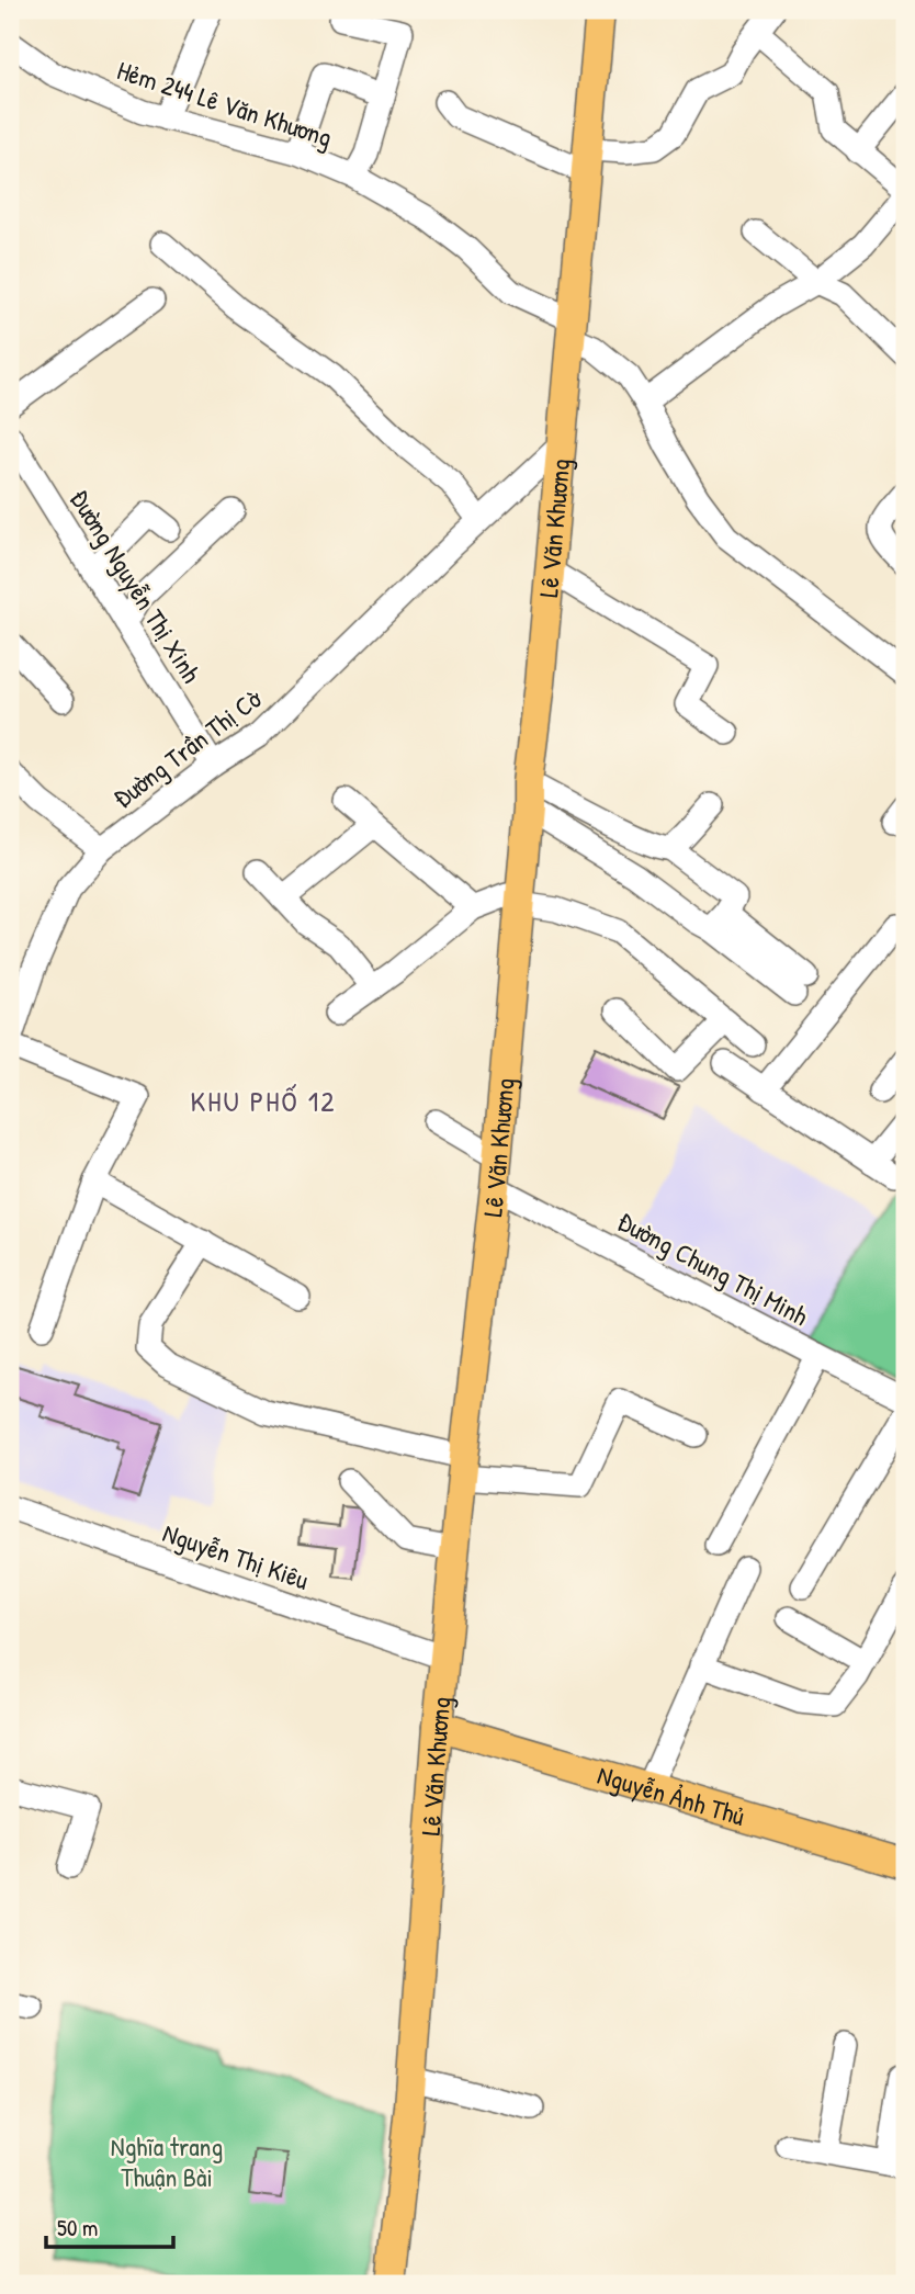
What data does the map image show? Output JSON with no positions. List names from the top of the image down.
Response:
{
  "streets": {
    "main road": ["Lê Văn Khương", "Nguyễn Ảnh Thủ"],
    "street": [
      "Hẻm 244 Lê Văn Khương",
      "Đường Nguyễn Thị Xinh",
      "Đường Trần Thị Cờ",
      "Đường Chung Thị Minh",
      "Nguyễn Thị Kiêu"
    ]
  },
  "crossings": [
    ["Hẻm 244 Lê Văn Khương", "Lê Văn Khương"],
    ["Lê Văn Khương", "Đường Trần Thị Cờ"],
    ["Lê Văn Khương", "Đường Chung Thị Minh"],
    ["Lê Văn Khương", "Nguyễn Thị Kiêu"],
    ["Lê Văn Khương", "Nguyễn Ảnh Thủ"],
    ["Đường Nguyễn Thị Xinh", "Đường Trần Thị Cờ"]
  ],
  "districts": ["KHU PHỐ 12"],
  "parks": ["Nghĩa trang Thuận Bài"],
  "scale_bar": "50 m"
}
